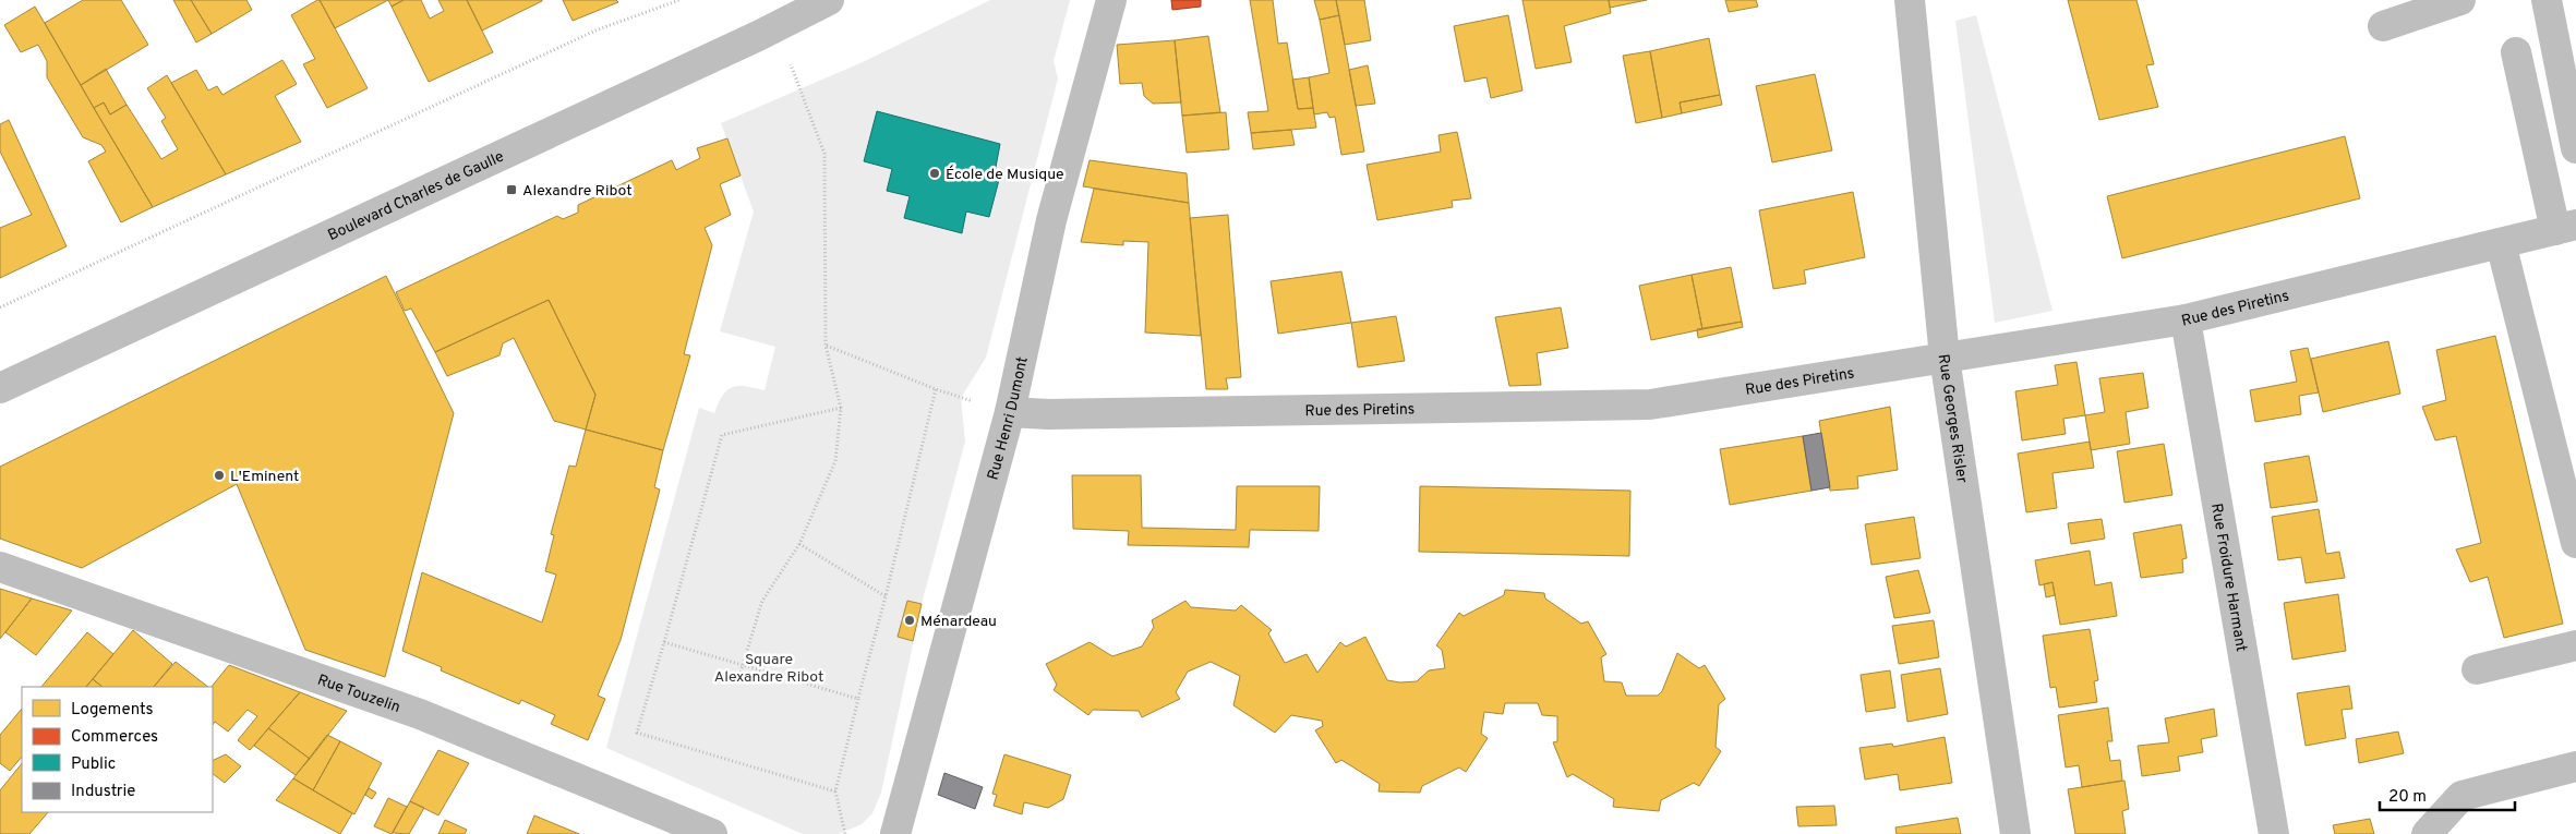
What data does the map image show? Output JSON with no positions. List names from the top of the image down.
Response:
{
  "streets": {
    "street": [
      "Boulevard Charles de Gaulle",
      "Rue des Piretins",
      "Rue Henri Dumont",
      "Rue Georges Risler",
      "Rue Froidure Harmant",
      "Rue Touzelin"
    ]
  },
  "crossings": [
    ["Rue des Piretins", "Rue Henri Dumont"],
    ["Rue des Piretins", "Rue Georges Risler"],
    ["Rue des Piretins", "Rue Froidure Harmant"]
  ],
  "parks": ["Square Alexandre Ribot"],
  "places": {
    "other": ["École de Musique", "L'Eminent", "Ménardeau"],
    "transit": ["Alexandre Ribot"]
  },
  "legend": [
    "Logements",
    "Commerces",
    "Public",
    "Industrie"
  ],
  "scale_bar": "20 m"
}
